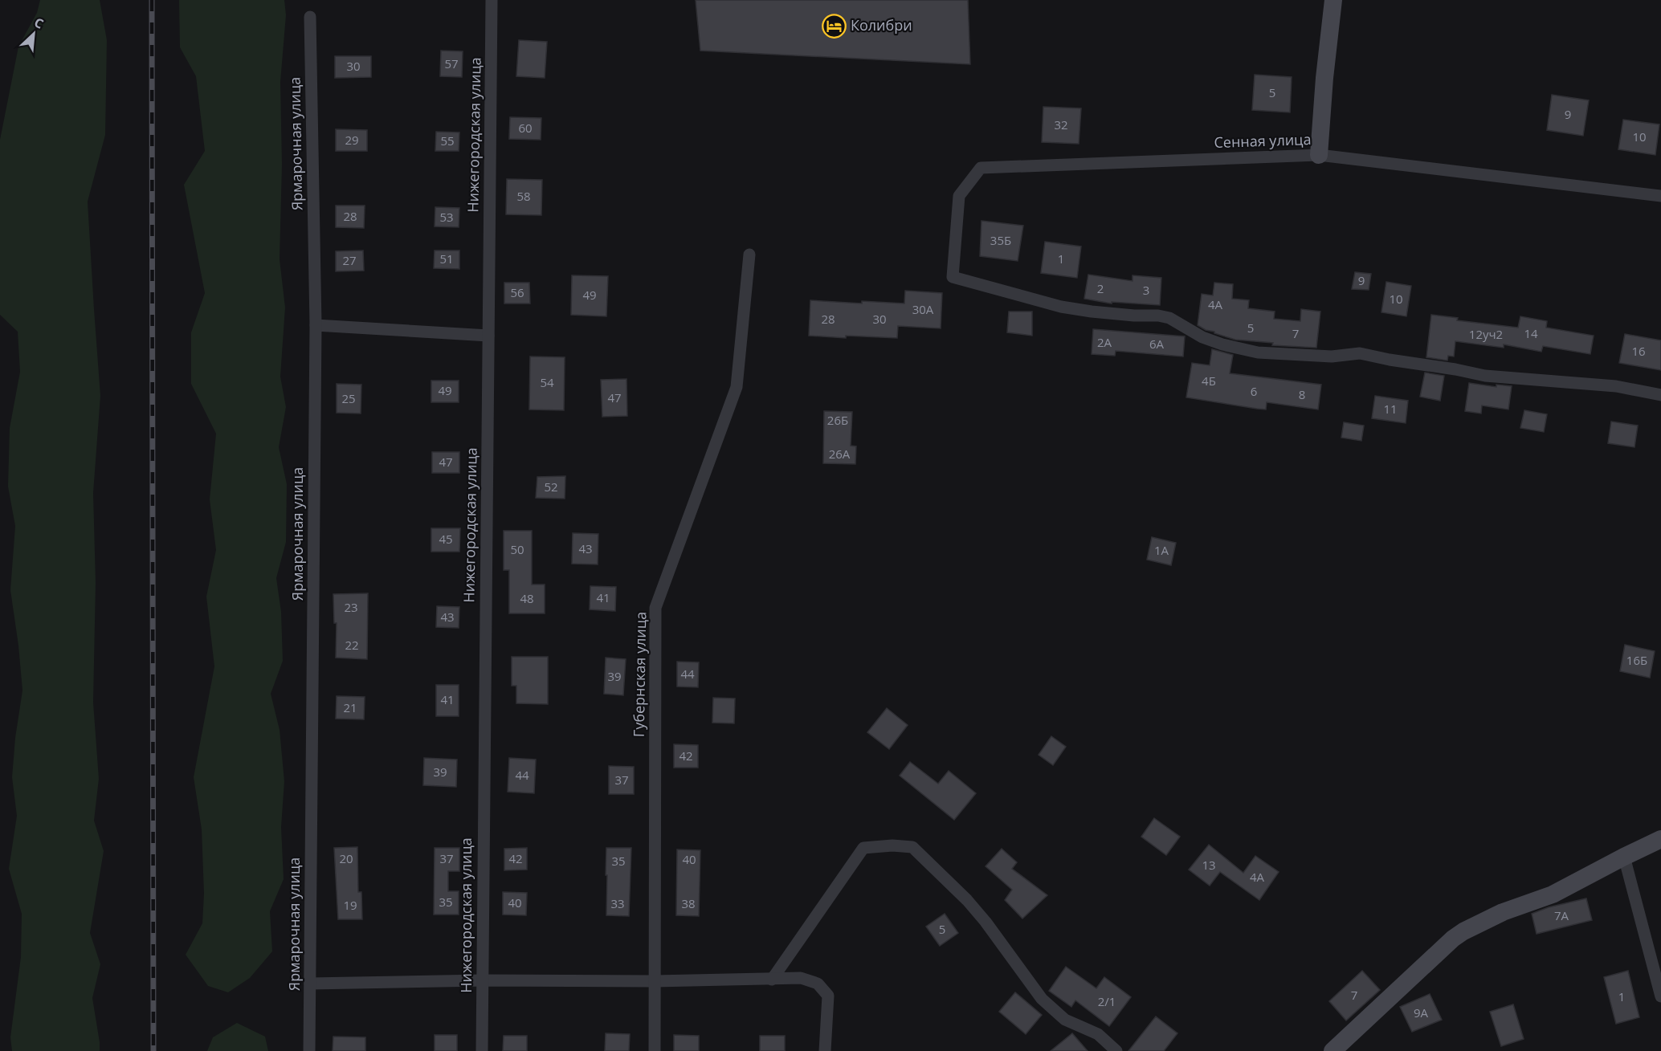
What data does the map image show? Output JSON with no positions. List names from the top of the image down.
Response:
{
  "streets": {
    "street": [
      "Нижегородская улица",
      "Сенная улица",
      "Ярмарочная улица",
      "Губернская улица"
    ]
  },
  "places": {
    "hotel": ["Колибри"]
  },
  "house_numbers": [
    "57",
    "30",
    "5",
    "9",
    "32",
    "60",
    "10",
    "29",
    "55",
    "58",
    "28",
    "53",
    "35Б",
    "51",
    "1",
    "27",
    "9",
    "2",
    "3",
    "56",
    "49",
    "10",
    "4А",
    "30А",
    "28",
    "30",
    "5",
    "7",
    "14",
    "12уч2",
    "2А",
    "6А",
    "16",
    "4Б",
    "54",
    "49",
    "6",
    "8",
    "47",
    "25",
    "11",
    "26Б",
    "26А",
    "47",
    "52",
    "45",
    "43",
    "50",
    "1А",
    "41",
    "48",
    "23",
    "43",
    "22",
    "16Б",
    "44",
    "39",
    "41",
    "21",
    "42",
    "39",
    "44",
    "37",
    "20",
    "37",
    "42",
    "40",
    "35",
    "13",
    "4А",
    "35",
    "40",
    "33",
    "38",
    "19",
    "7А",
    "5",
    "7",
    "1",
    "2/1",
    "9А"
  ],
  "north": "top right"
}
